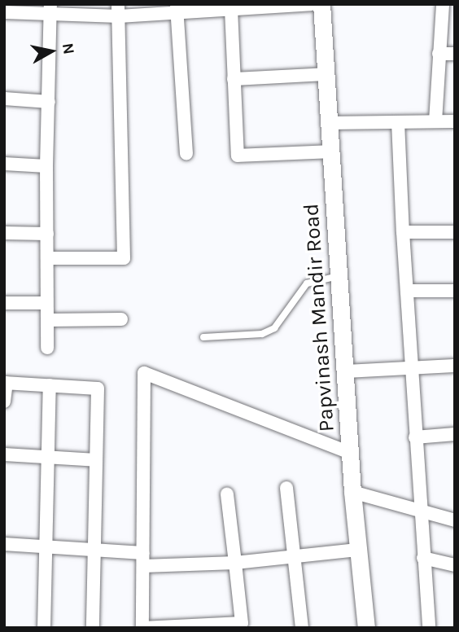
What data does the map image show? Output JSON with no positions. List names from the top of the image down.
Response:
{
  "streets": {
    "street": ["Papvinash Mandir Road"]
  },
  "north": "right"
}
